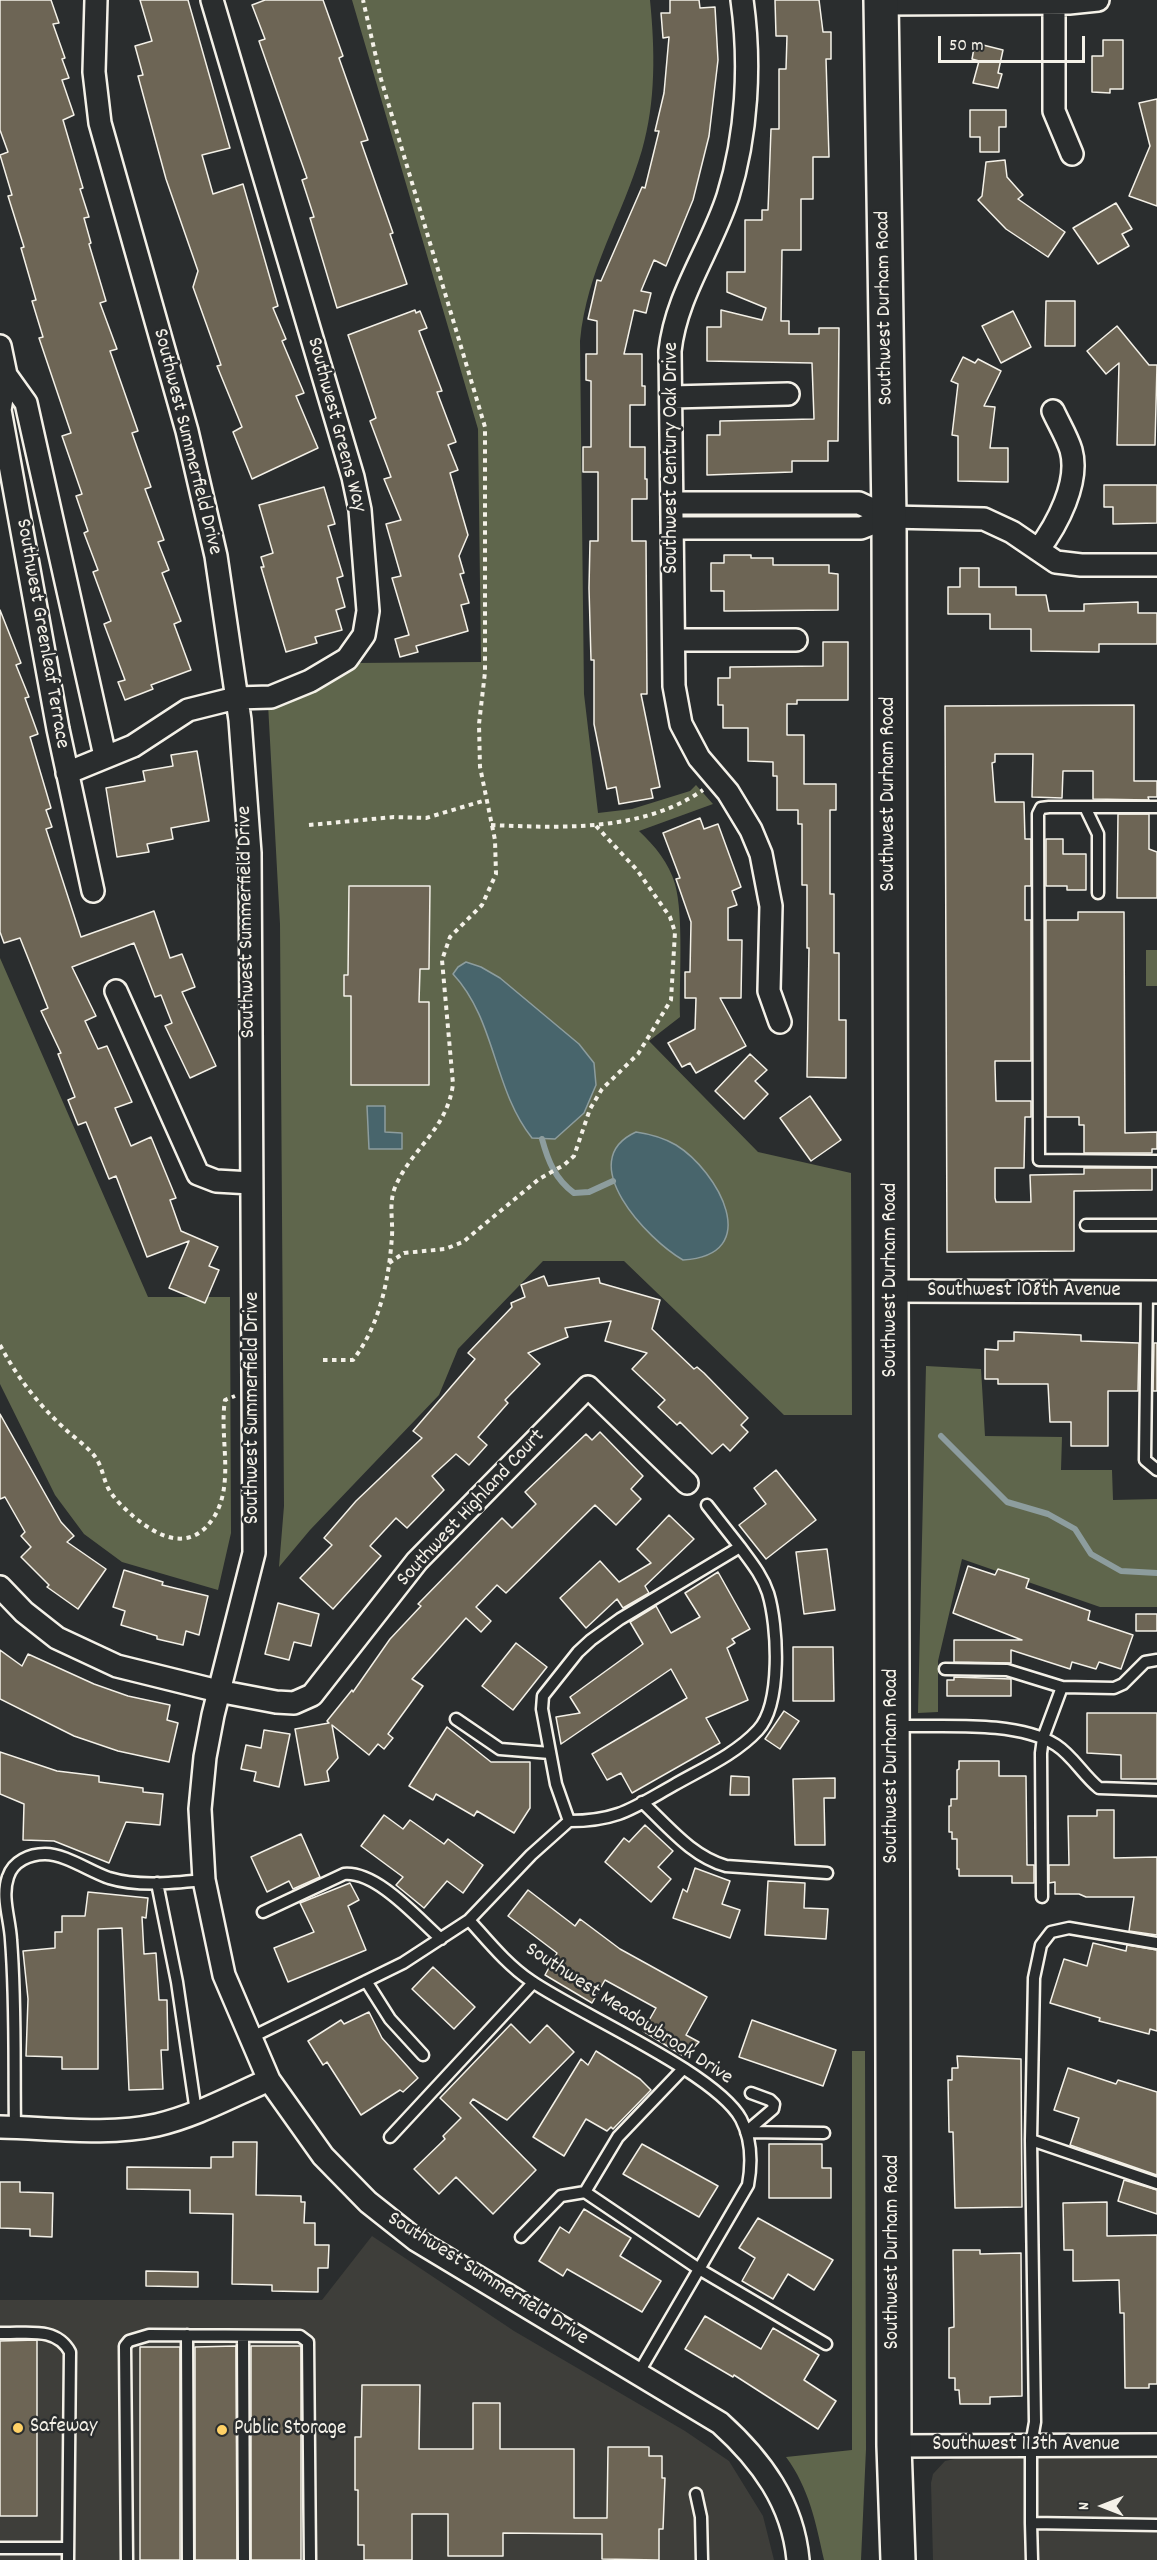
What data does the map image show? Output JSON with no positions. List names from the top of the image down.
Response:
{
  "streets": {
    "main road": ["Southwest Durham Road"],
    "street": [
      "Southwest Greens Way",
      "Southwest Summerfield Drive",
      "Southwest Century Oak Drive",
      "Southwest Greenleaf Terrace",
      "Southwest 108th Avenue",
      "Southwest Highland Court",
      "Southwest 113th Avenue"
    ],
    "lane": ["Southwest Meadowbrook Drive"]
  },
  "crossings": [
    ["Southwest Durham Road", "Southwest 108th Avenue"],
    ["Southwest Durham Road", "Southwest 113th Avenue"],
    ["Southwest Greens Way", "Southwest Summerfield Drive"],
    ["Southwest Greens Way", "Southwest Greenleaf Terrace"],
    ["Southwest Summerfield Drive", "Southwest Highland Court"],
    ["Southwest Summerfield Drive", "Southwest Meadowbrook Drive"]
  ],
  "places": ["Safeway", "Public Storage"],
  "scale_bar": "50 m",
  "north": "left"
}
